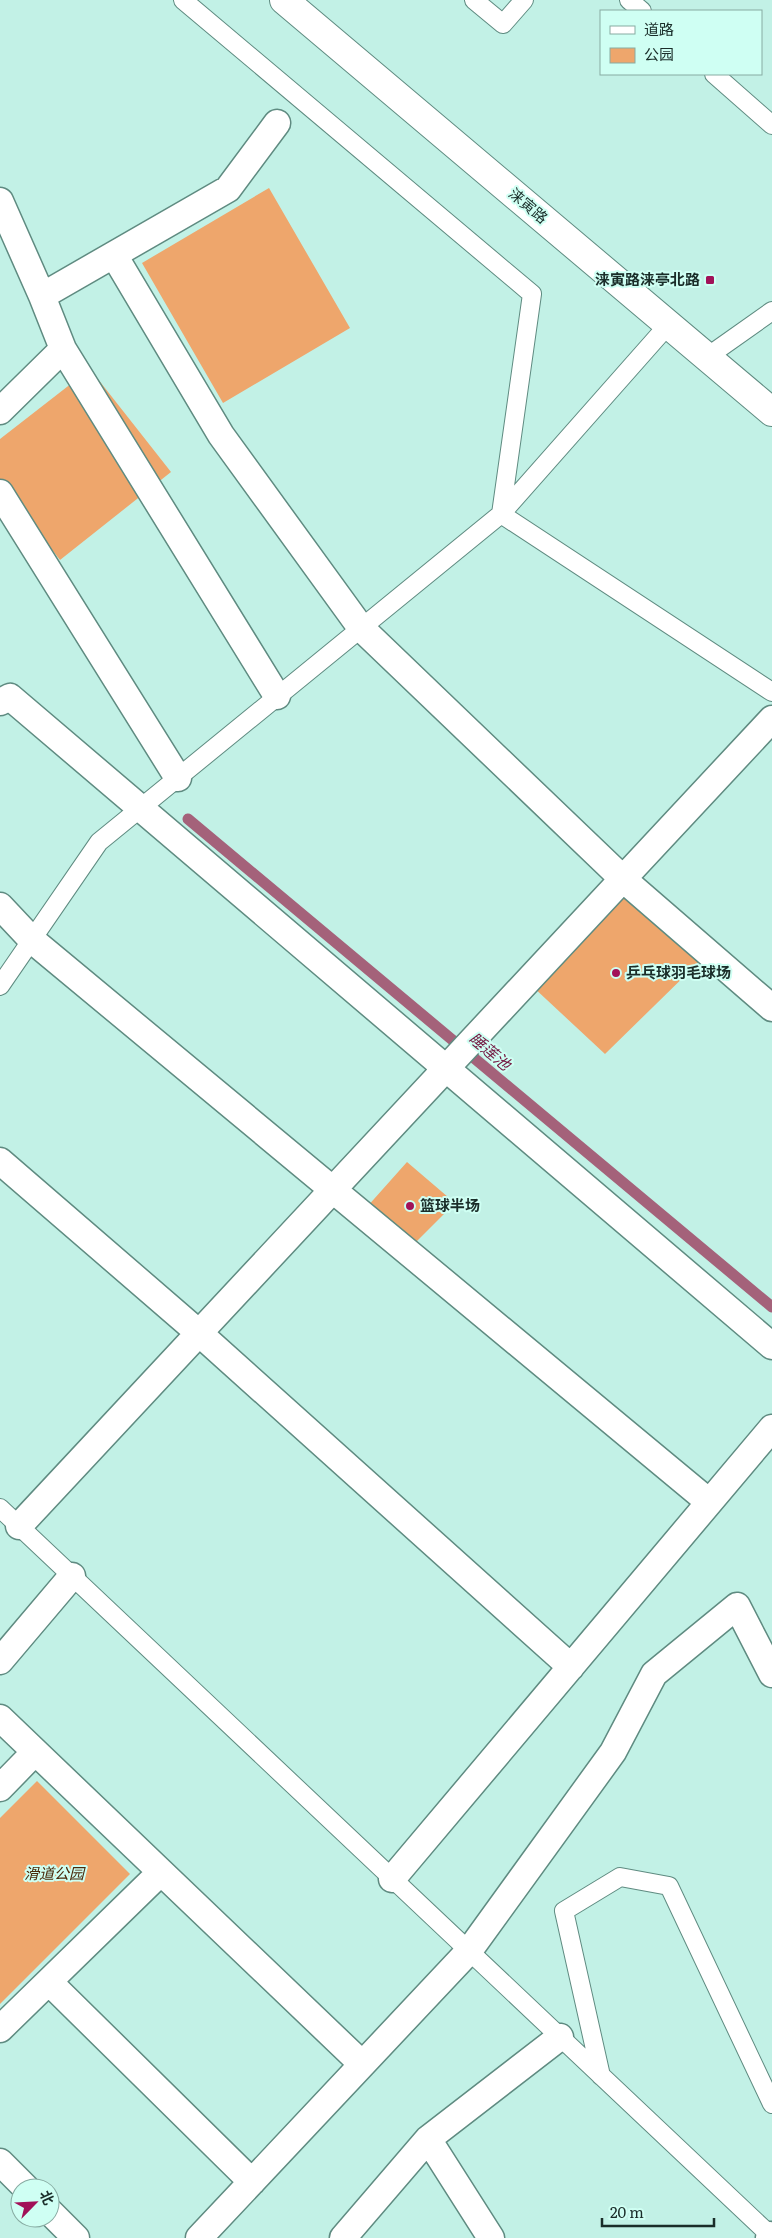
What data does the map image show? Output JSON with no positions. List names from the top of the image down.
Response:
{
  "streets": {
    "street": ["涞寅路"]
  },
  "water": ["睡莲池"],
  "parks": ["滑道公园"],
  "places": {
    "transit": ["涞寅路涞亭北路"],
    "other": ["乒乓球羽毛球场", "篮球半场"]
  },
  "legend": ["道路", "公园"],
  "scale_bar": "20 m",
  "north": "top right"
}
